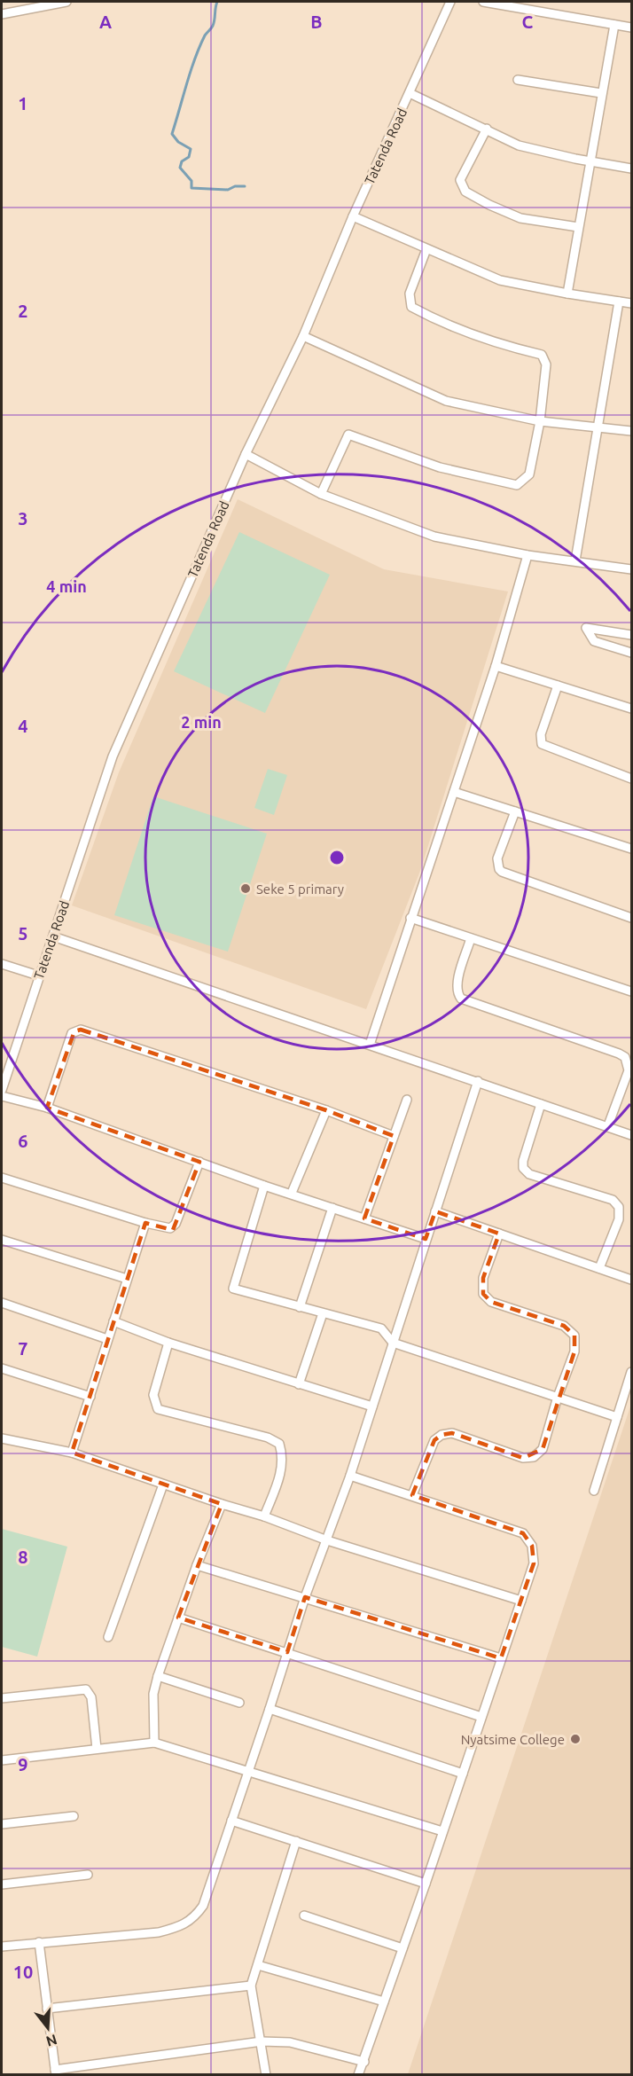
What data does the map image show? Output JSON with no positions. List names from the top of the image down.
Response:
{
  "streets": {
    "street": ["Tatenda Road"]
  },
  "places": ["Seke 5 primary", "Nyatsime College"],
  "north": "bottom",
  "grid": {
    "columns": ["A", "B", "C"],
    "rows": [
      "1",
      "2",
      "3",
      "4",
      "5",
      "6",
      "7",
      "8",
      "9",
      "10"
    ]
  },
  "rings": ["4 min", "2 min"]
}
